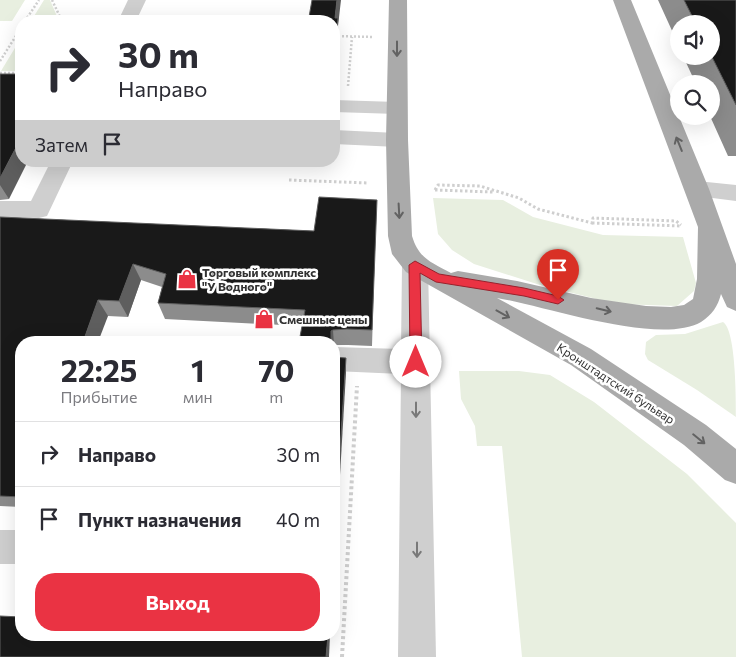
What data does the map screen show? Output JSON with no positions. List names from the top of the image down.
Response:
{
  "streets": {
    "main road": ["Кронштадтский бульвар"]
  },
  "places": {
    "shop": ["Торговый комплекс \"У Водного\"", "Смешные цены"]
  },
  "page": {
    "turn": ["30 m", "Направо"],
    "then": "Затем",
    "eta": [
      "22:25",
      "Прибытие",
      "1",
      "мин",
      "70",
      "m"
    ],
    "list": [
      {
        "name": "Направо",
        "value": "30 m"
      },
      {
        "name": "Пункт назначения",
        "value": "40 m"
      }
    ],
    "buttons": "Выход"
  }
}
